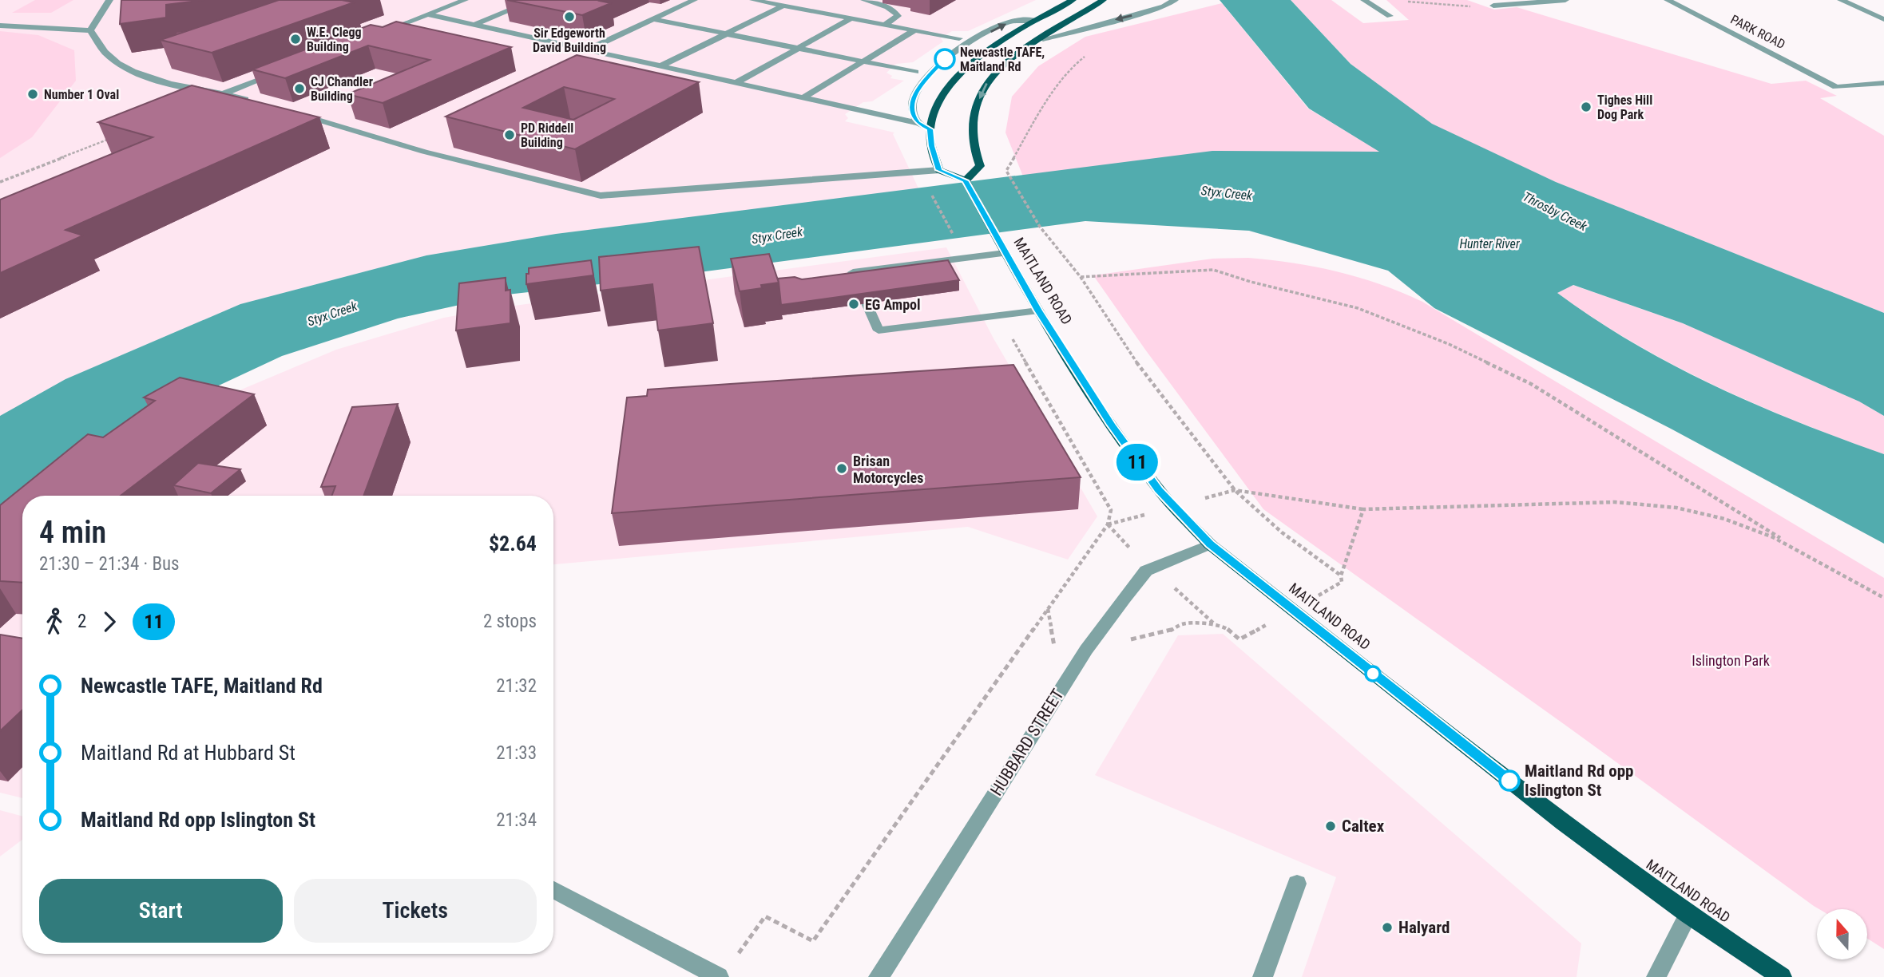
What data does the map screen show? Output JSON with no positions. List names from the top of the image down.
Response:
{
  "streets": {
    "main road": ["MAITLAND ROAD"],
    "street": ["PARK ROAD", "HUBBARD STREET"]
  },
  "crossings": [
    ["MAITLAND ROAD", "HUBBARD STREET"]
  ],
  "water": ["Styx Creek", "Throsby Creek", "Hunter River"],
  "parks": ["Islington Park"],
  "places": [
    "Sir Edgeworth David Building",
    "W.E. Clegg Building",
    "Newcastle TAFE, Maitland Rd",
    "CJ Chandler Building",
    "Number 1 Oval",
    "Tighes Hill Dog Park",
    "PD Riddell Building",
    "EG Ampol",
    "Brisan Motorcycles",
    "Maitland Rd opp Islington St",
    "Caltex",
    "Halyard"
  ],
  "lines": ["bus line 11"],
  "north": "top",
  "page": {
    "on_map": "11",
    "heading": ["4 min", "21:30 – 21:34 · Bus", "$2.64"],
    "legs": ["2", "11", "2 stops"],
    "list": [
      {
        "name": "Newcastle TAFE, Maitland Rd",
        "value": "21:32"
      },
      {
        "name": "Maitland Rd at Hubbard St",
        "value": "21:33"
      },
      {
        "name": "Maitland Rd opp Islington St",
        "value": "21:34"
      }
    ],
    "buttons": ["Start", "Tickets"]
  }
}
